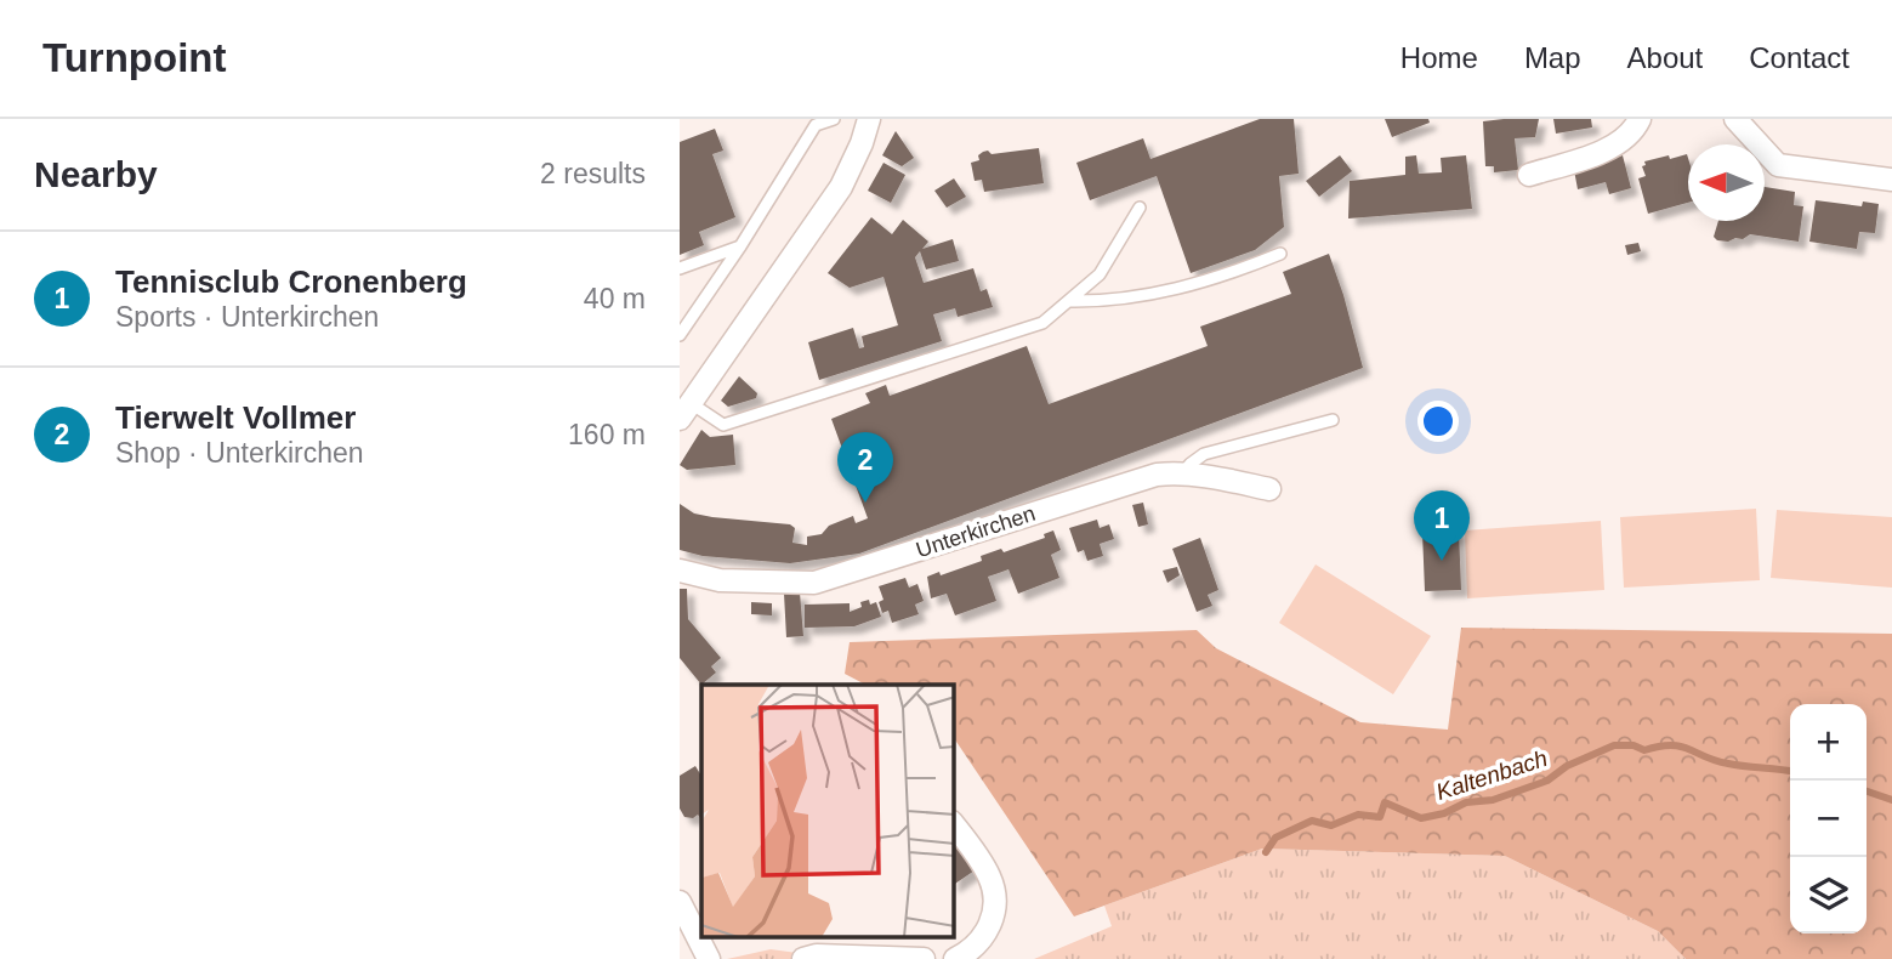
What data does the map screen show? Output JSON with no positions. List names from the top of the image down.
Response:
{
  "streets": {
    "street": ["Unterkirchen"]
  },
  "water": ["Kaltenbach"],
  "north": "left",
  "page": {
    "header": "Turnpoint",
    "nav": [
      "Home",
      "Map",
      "About",
      "Contact"
    ],
    "heading": ["Nearby", "2 results"],
    "list": [
      {
        "mark": "1",
        "name": "Tennisclub Cronenberg",
        "note": "Sports · Unterkirchen",
        "value": "40 m"
      },
      {
        "mark": "2",
        "name": "Tierwelt Vollmer",
        "note": "Shop · Unterkirchen",
        "value": "160 m"
      }
    ],
    "pins": ["2", "1"],
    "map_buttons": ["+", "−"]
  }
}
